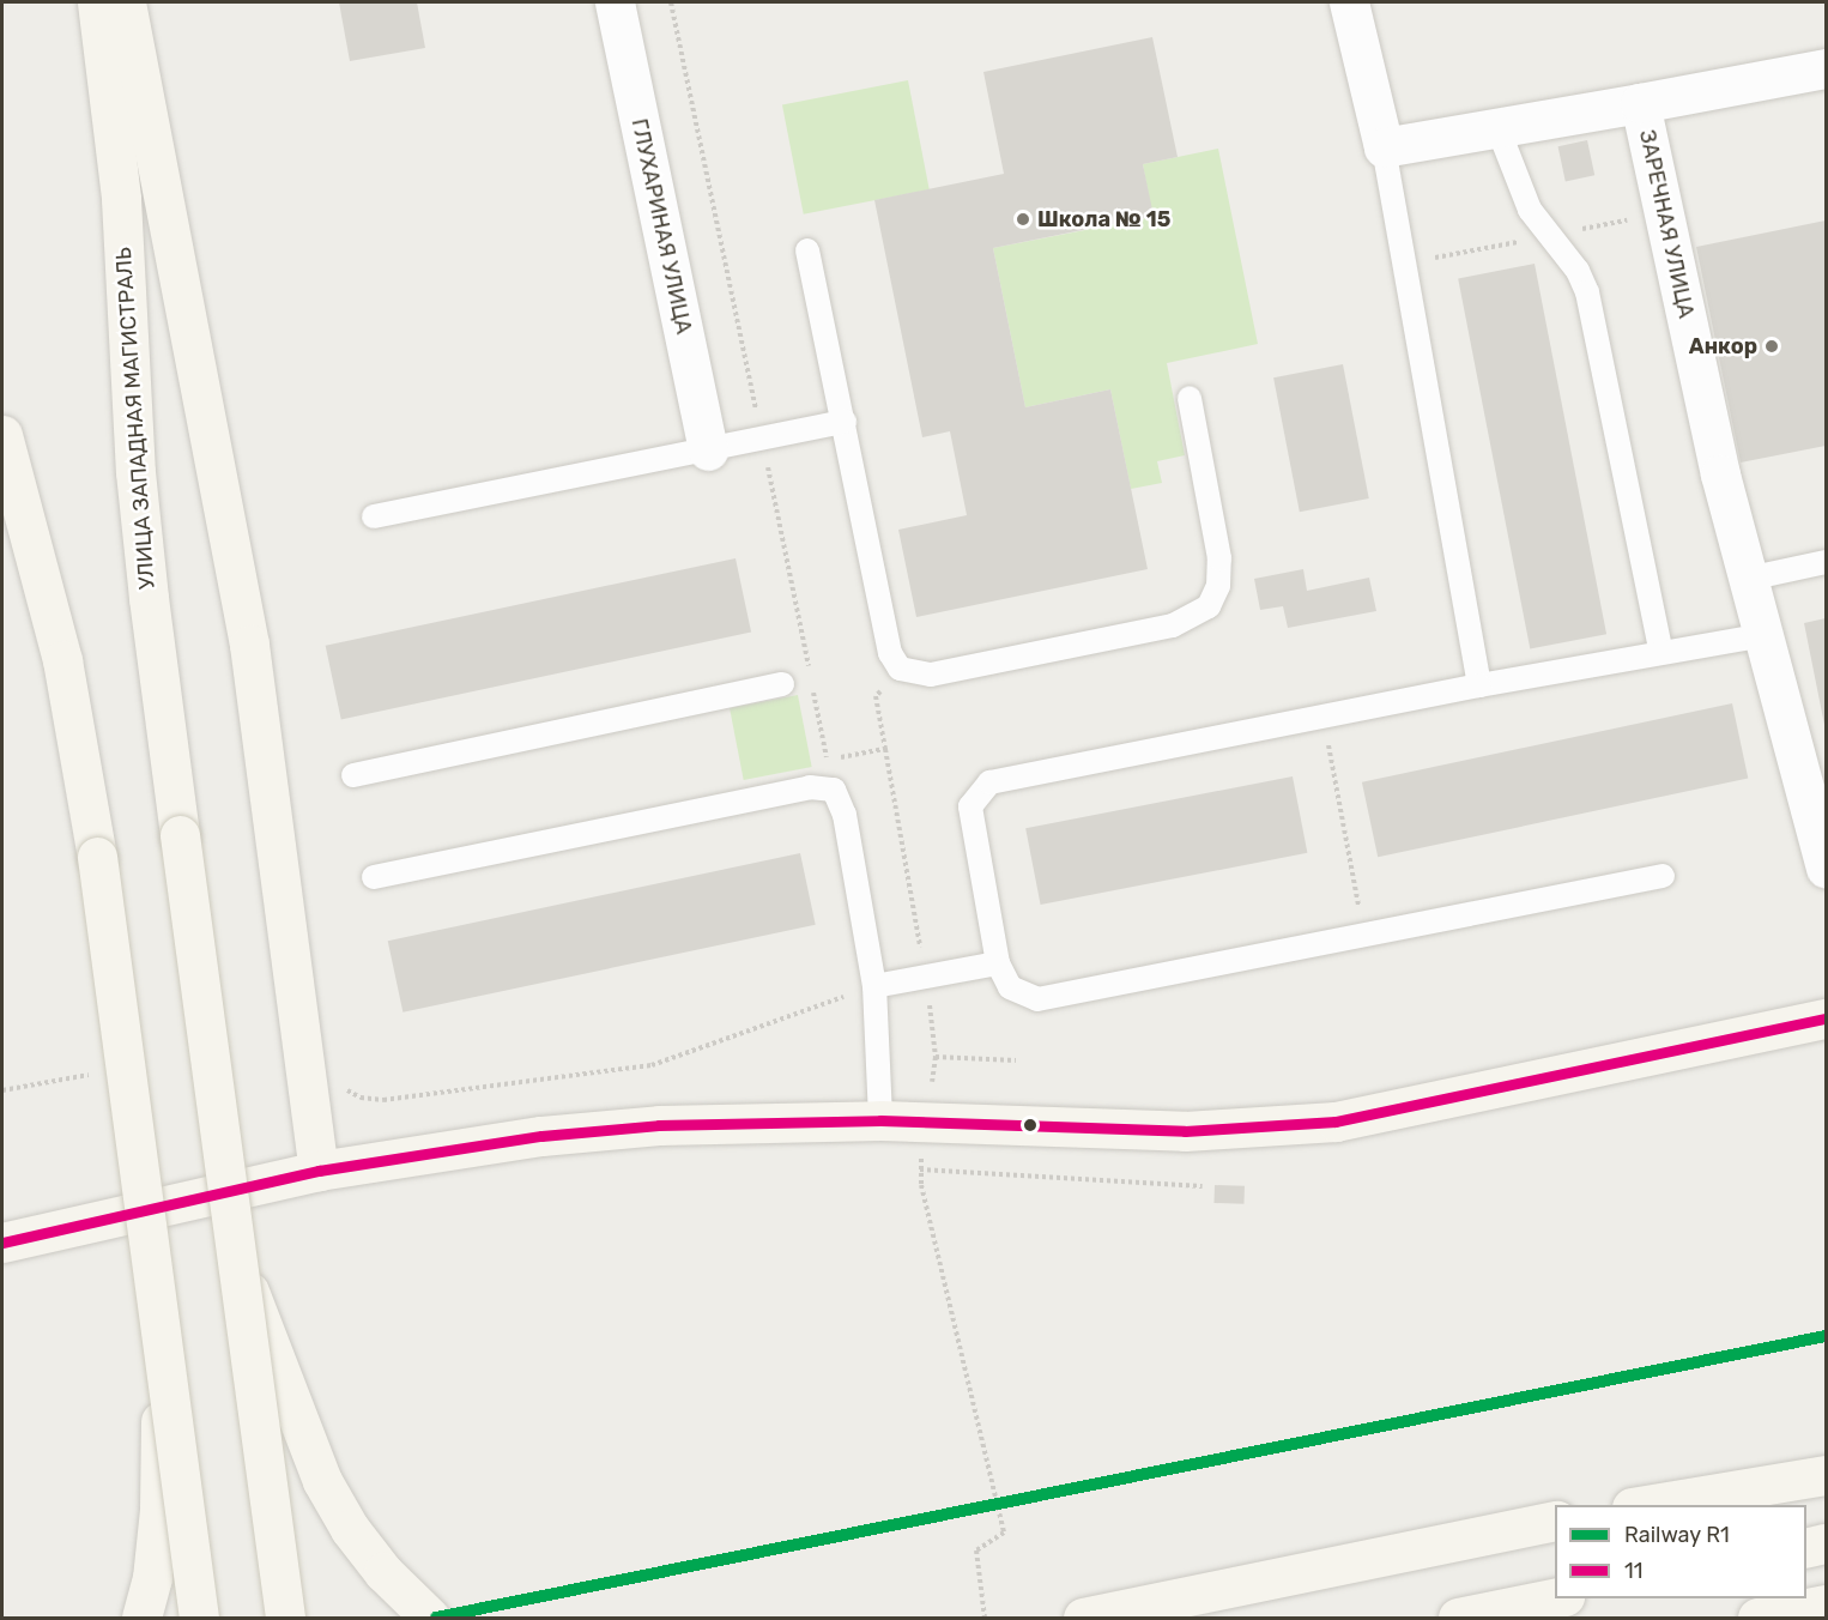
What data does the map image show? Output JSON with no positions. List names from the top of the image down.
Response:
{
  "streets": {
    "main road": ["УЛИЦА ЗАПАДНАЯ МАГИСТРАЛЬ"],
    "street": ["ЗАРЕЧНАЯ УЛИЦА", "ГЛУХАРИНАЯ УЛИЦА"]
  },
  "places": ["Школа № 15", "Анкор"],
  "lines": ["transit line 11", "rail line R1"],
  "legend": ["Railway R1", "11"]
}
